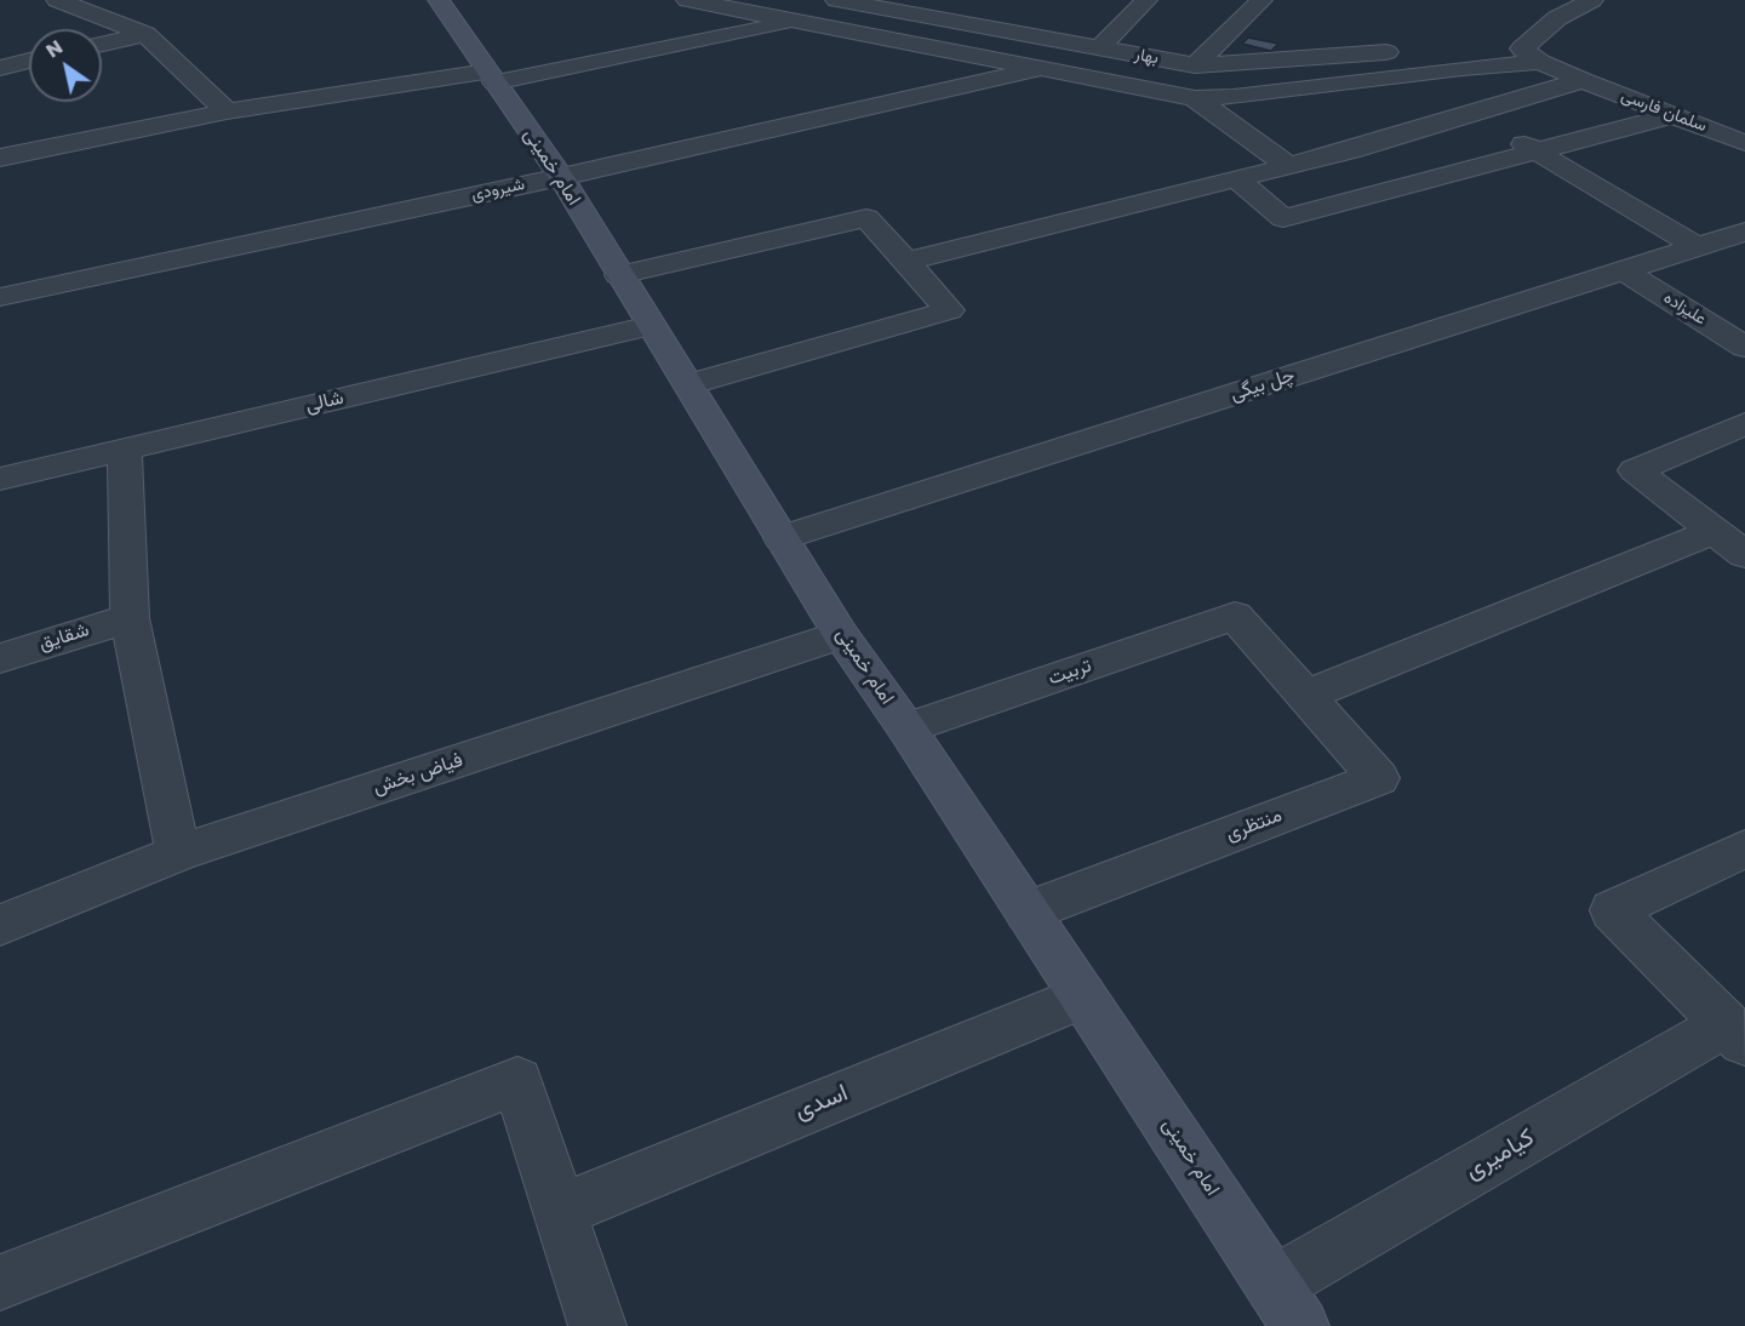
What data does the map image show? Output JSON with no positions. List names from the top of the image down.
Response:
{
  "streets": {
    "street": [
      "بهار",
      "سلمان فارسی",
      "امام خمینی",
      "شیرودی",
      "علیزاده",
      "چل بیگی",
      "شالی",
      "شقایق",
      "تربیت",
      "فیاض بخش",
      "منتظری",
      "اسدی",
      "کیامیری"
    ]
  },
  "crossings": [
    ["امام خمینی", "شیرودی"],
    ["امام خمینی", "چل بیگی"],
    ["امام خمینی", "شالی"],
    ["امام خمینی", "تربیت"],
    ["امام خمینی", "فیاض بخش"],
    ["امام خمینی", "منتظری"],
    ["امام خمینی", "اسدی"],
    ["امام خمینی", "کیامیری"],
    ["علیزاده", "چل بیگی"],
    ["تربیت", "منتظری"]
  ],
  "north": "top left"
}
